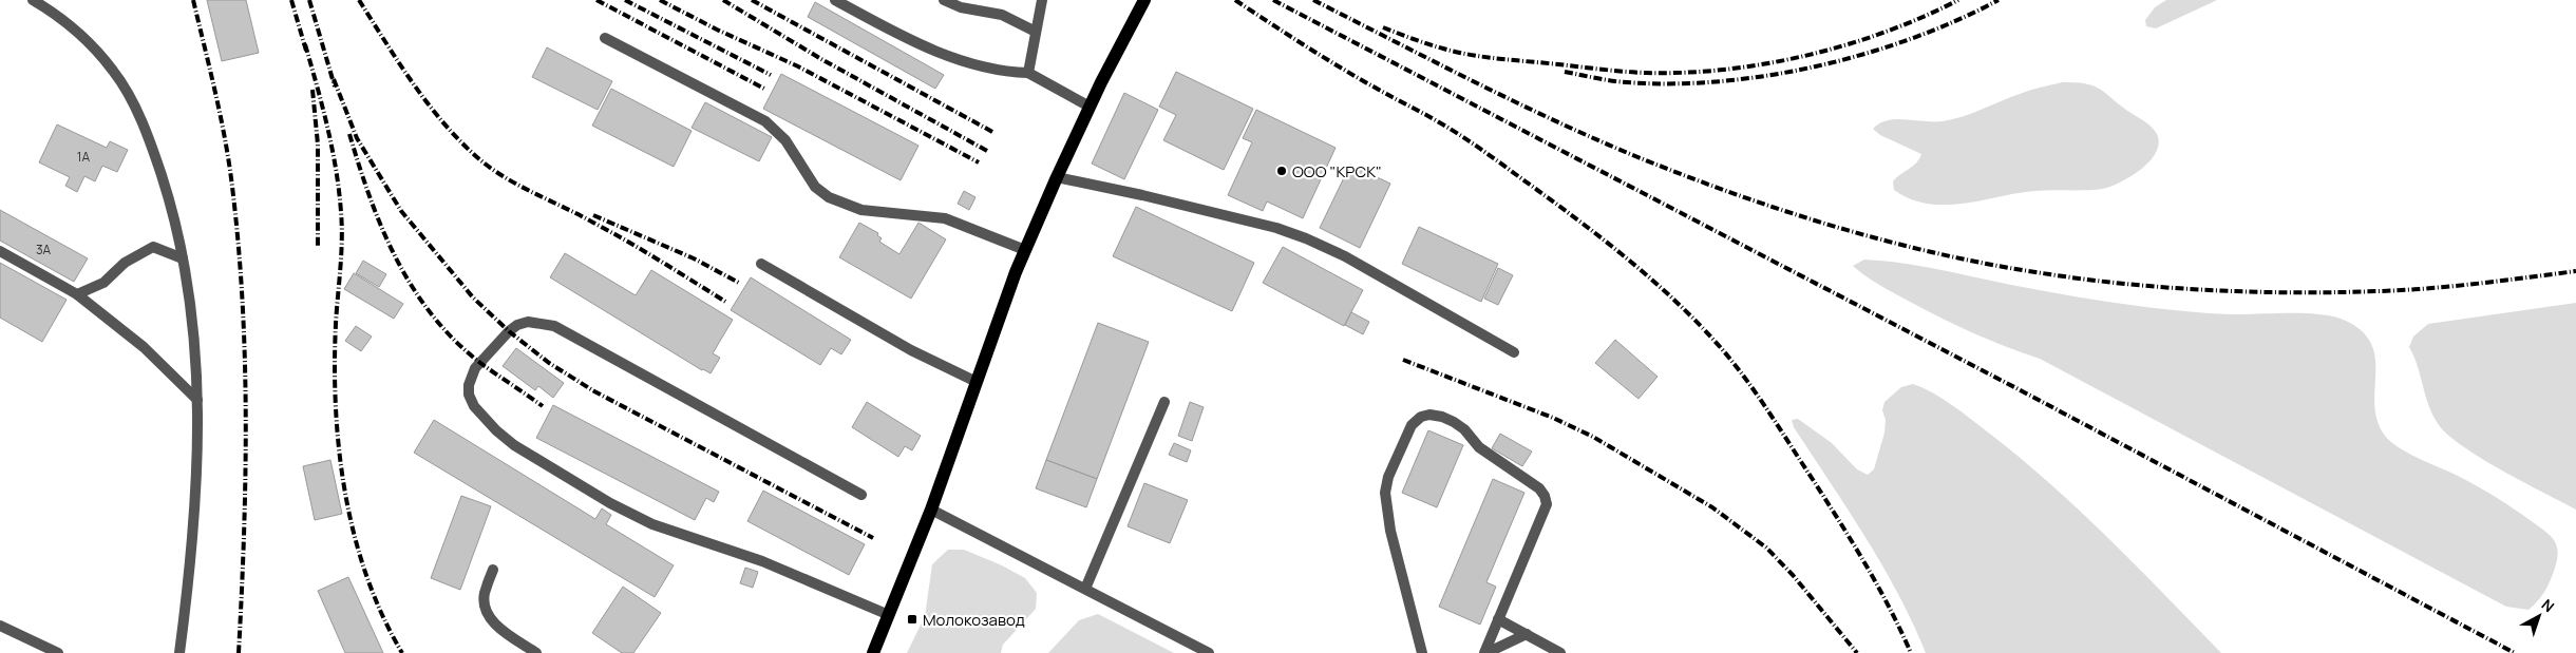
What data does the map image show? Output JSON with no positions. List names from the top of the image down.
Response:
{
  "places": {
    "other": ["ООО \"КРСК\""],
    "transit": ["Молокозавод"]
  },
  "house_numbers": ["1А", "3А"],
  "north": "top right"
}
